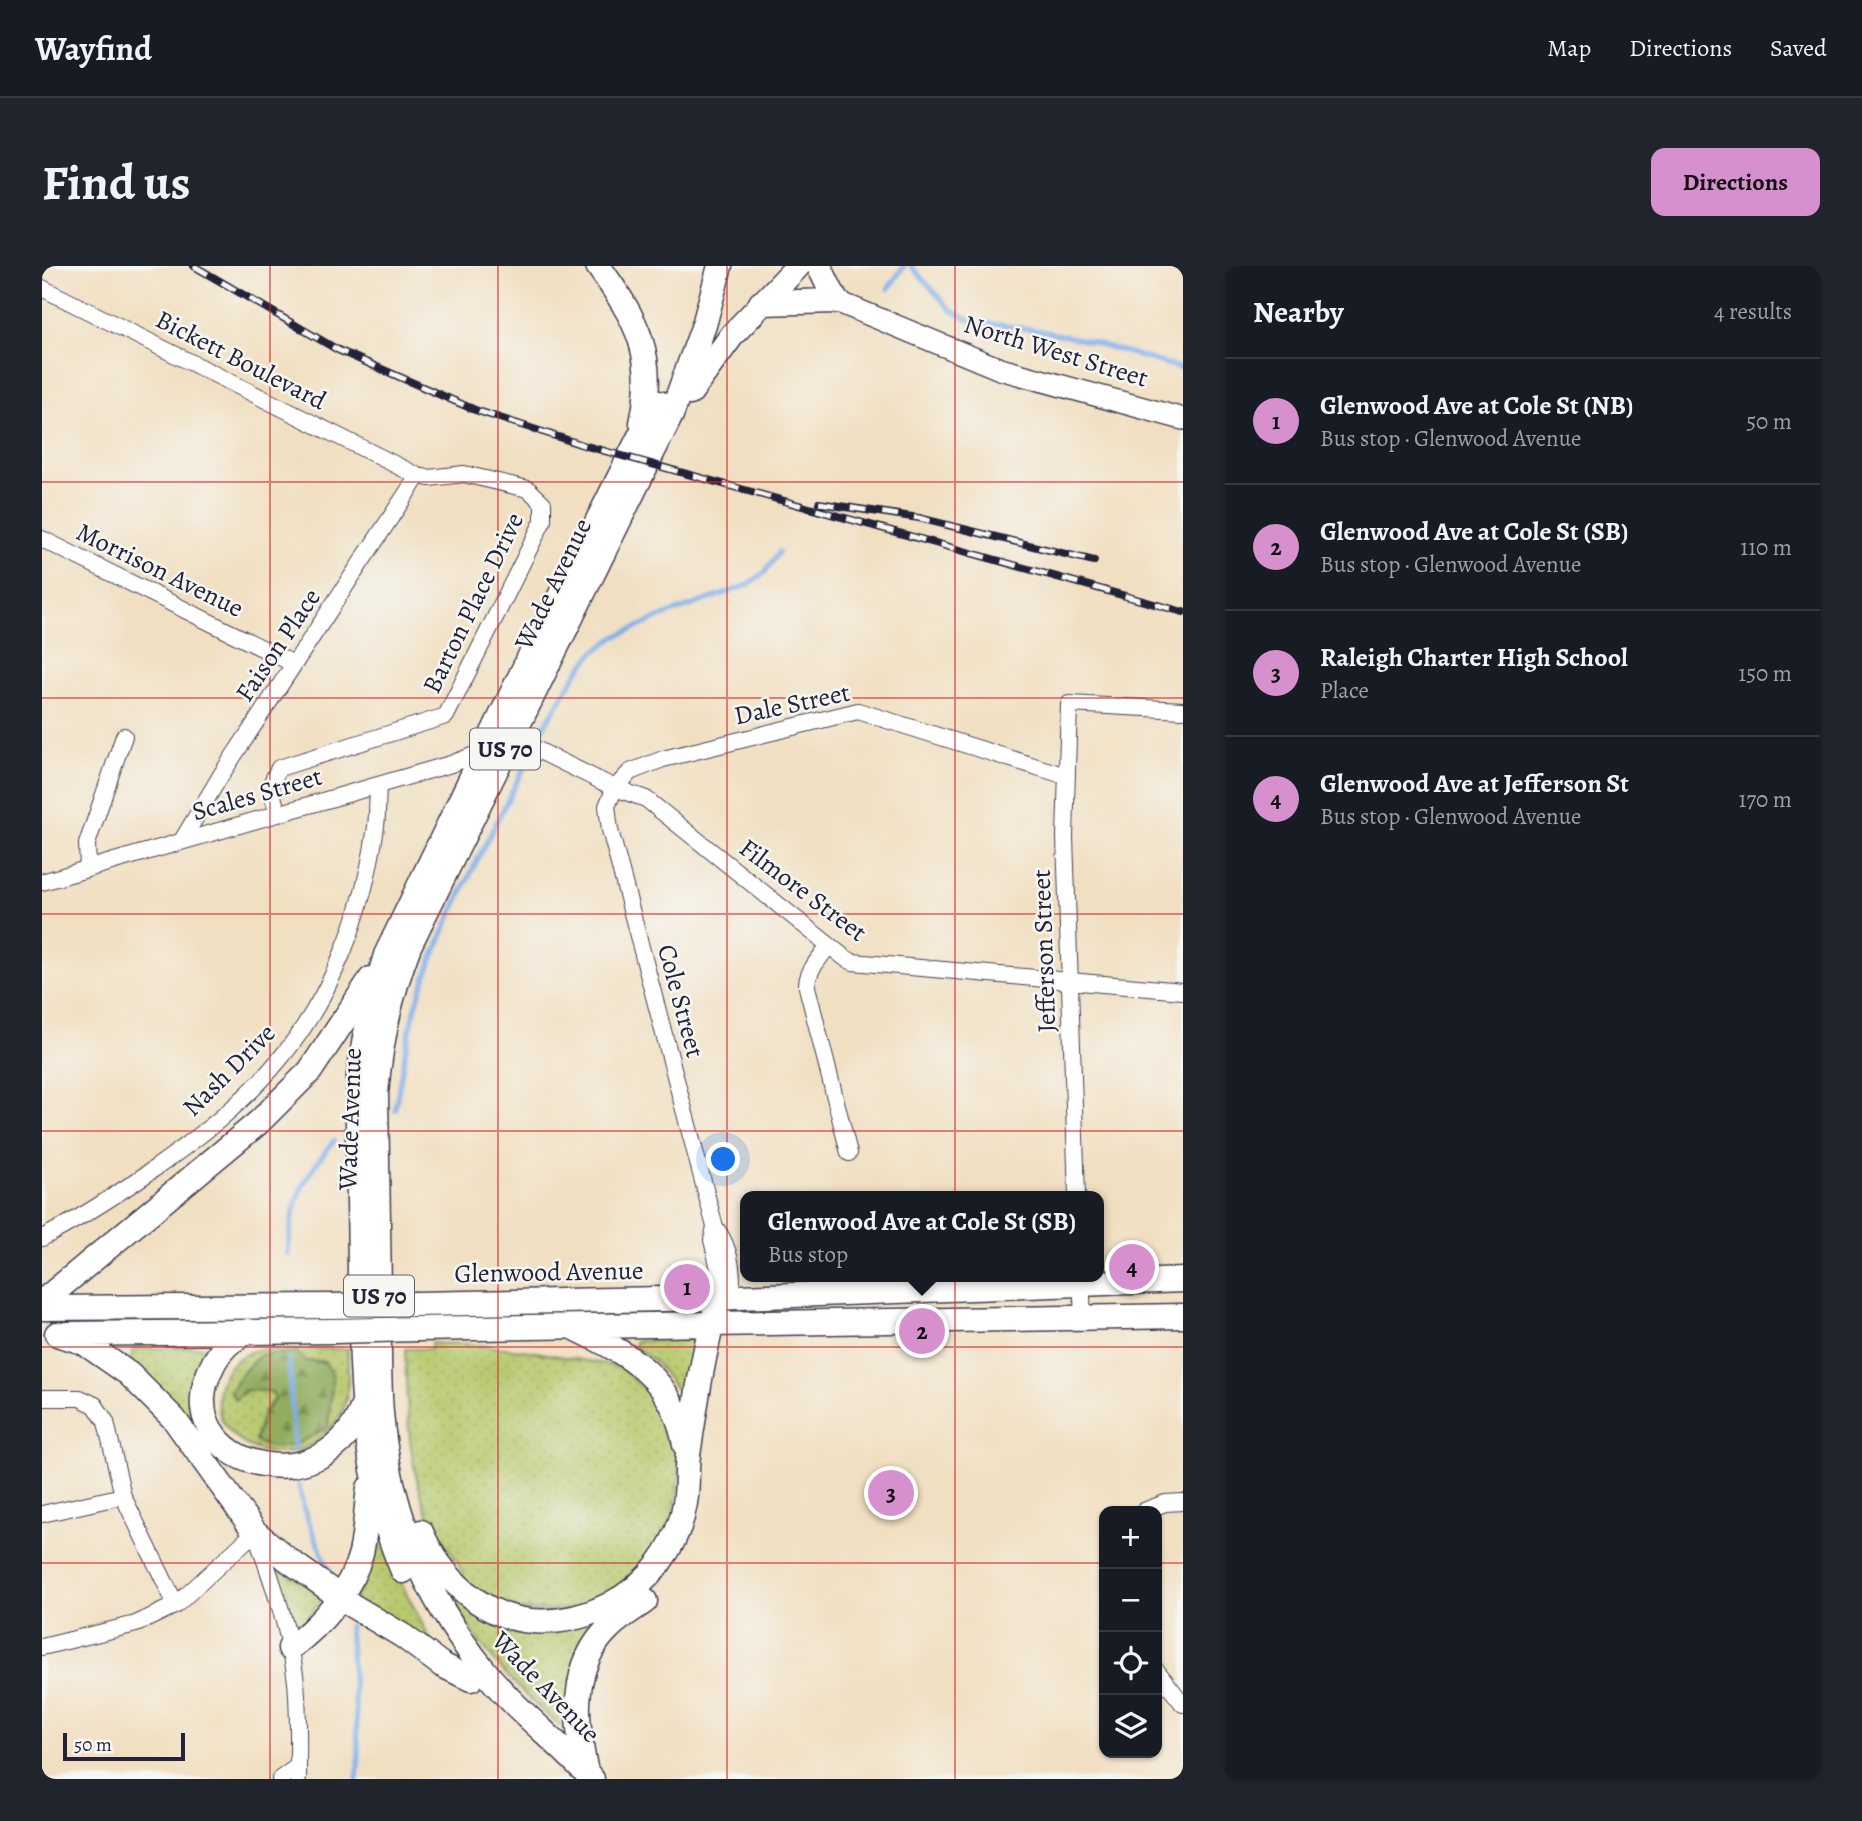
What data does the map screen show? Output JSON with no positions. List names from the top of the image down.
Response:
{
  "streets": {
    "main road": ["Wade Avenue", "US 70", "Glenwood Avenue"],
    "street": [
      "North West Street",
      "Bickett Boulevard",
      "Morrison Avenue",
      "Barton Place Drive",
      "Faison Place",
      "Dale Street",
      "Scales Street",
      "Filmore Street",
      "Jefferson Street",
      "Cole Street",
      "Nash Drive"
    ]
  },
  "crossings": [
    ["Bickett Boulevard", "Barton Place Drive"],
    ["Bickett Boulevard", "Faison Place"],
    ["Morrison Avenue", "Faison Place"],
    ["Wade Avenue", "US 70"],
    ["Wade Avenue", "Scales Street"],
    ["Wade Avenue", "Filmore Street"],
    ["Barton Place Drive", "Faison Place"],
    ["Barton Place Drive", "Scales Street"],
    ["Faison Place", "Scales Street"],
    ["Dale Street", "Filmore Street"],
    ["Dale Street", "Jefferson Street"],
    ["Dale Street", "Cole Street"],
    ["US 70", "Glenwood Avenue"],
    ["Scales Street", "Nash Drive"],
    ["Filmore Street", "Jefferson Street"],
    ["Filmore Street", "Cole Street"],
    ["Cole Street", "Glenwood Avenue"]
  ],
  "scale_bar": "50 m",
  "page": {
    "header": "Wayfind",
    "nav": ["Map", "Directions", "Saved"],
    "buttons": "Directions",
    "title": "Find us",
    "heading": ["Nearby", "4 results"],
    "list": [
      {
        "mark": "1",
        "name": "Glenwood Ave at Cole St (NB)",
        "note": "Bus stop · Glenwood Avenue",
        "value": "50 m"
      },
      {
        "mark": "2",
        "name": "Glenwood Ave at Cole St (SB)",
        "note": "Bus stop · Glenwood Avenue",
        "value": "110 m"
      },
      {
        "mark": "3",
        "name": "Raleigh Charter High School",
        "note": "Place",
        "value": "150 m"
      },
      {
        "mark": "4",
        "name": "Glenwood Ave at Jefferson St",
        "note": "Bus stop · Glenwood Avenue",
        "value": "170 m"
      }
    ],
    "popup": ["Glenwood Ave at Cole St (SB)", "Bus stop"],
    "pins": [
      "4",
      "1",
      "2",
      "3"
    ],
    "map_buttons": ["+", "−"],
    "scale": "50 m"
  }
}
